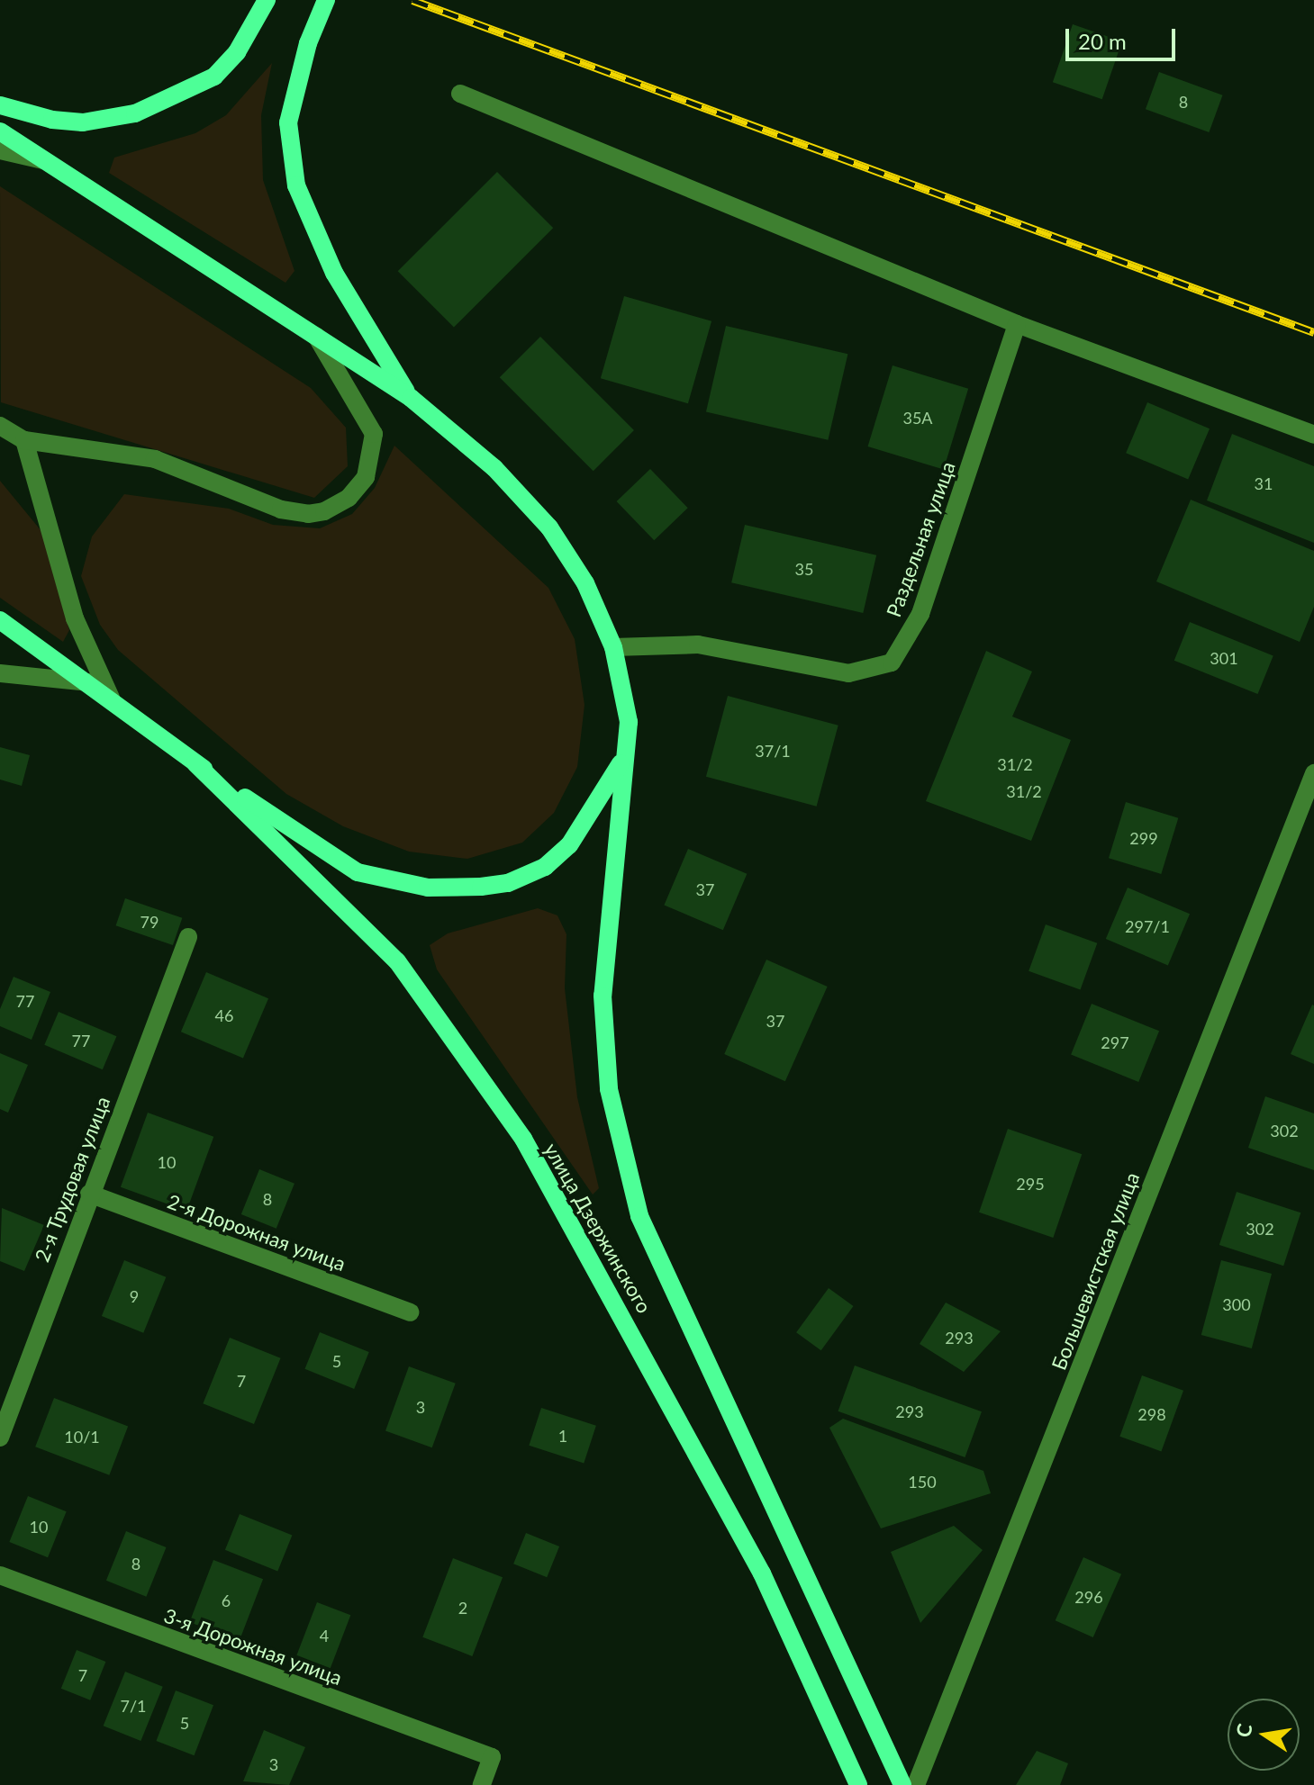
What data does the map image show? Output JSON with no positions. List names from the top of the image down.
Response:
{
  "streets": {
    "main road": ["улица Дзержинского"],
    "street": [
      "Раздельная улица",
      "2-я Трудовая улица",
      "2-я Дорожная улица",
      "Большевистская улица",
      "3-я Дорожная улица"
    ]
  },
  "crossings": [
    ["Раздельная улица", "улица Дзержинского"],
    ["2-я Трудовая улица", "2-я Дорожная улица"]
  ],
  "house_numbers": [
    "8",
    "35А",
    "31",
    "35",
    "301",
    "37/1",
    "31/2",
    "31/2",
    "299",
    "37",
    "79",
    "297/1",
    "77",
    "46",
    "37",
    "77",
    "297",
    "302",
    "10",
    "295",
    "8",
    "302",
    "9",
    "300",
    "293",
    "5",
    "7",
    "3",
    "293",
    "298",
    "1",
    "10/1",
    "150",
    "10",
    "8",
    "296",
    "6",
    "2",
    "4",
    "7",
    "7/1",
    "5",
    "3"
  ],
  "scale_bar": "20 m",
  "north": "left"
}
